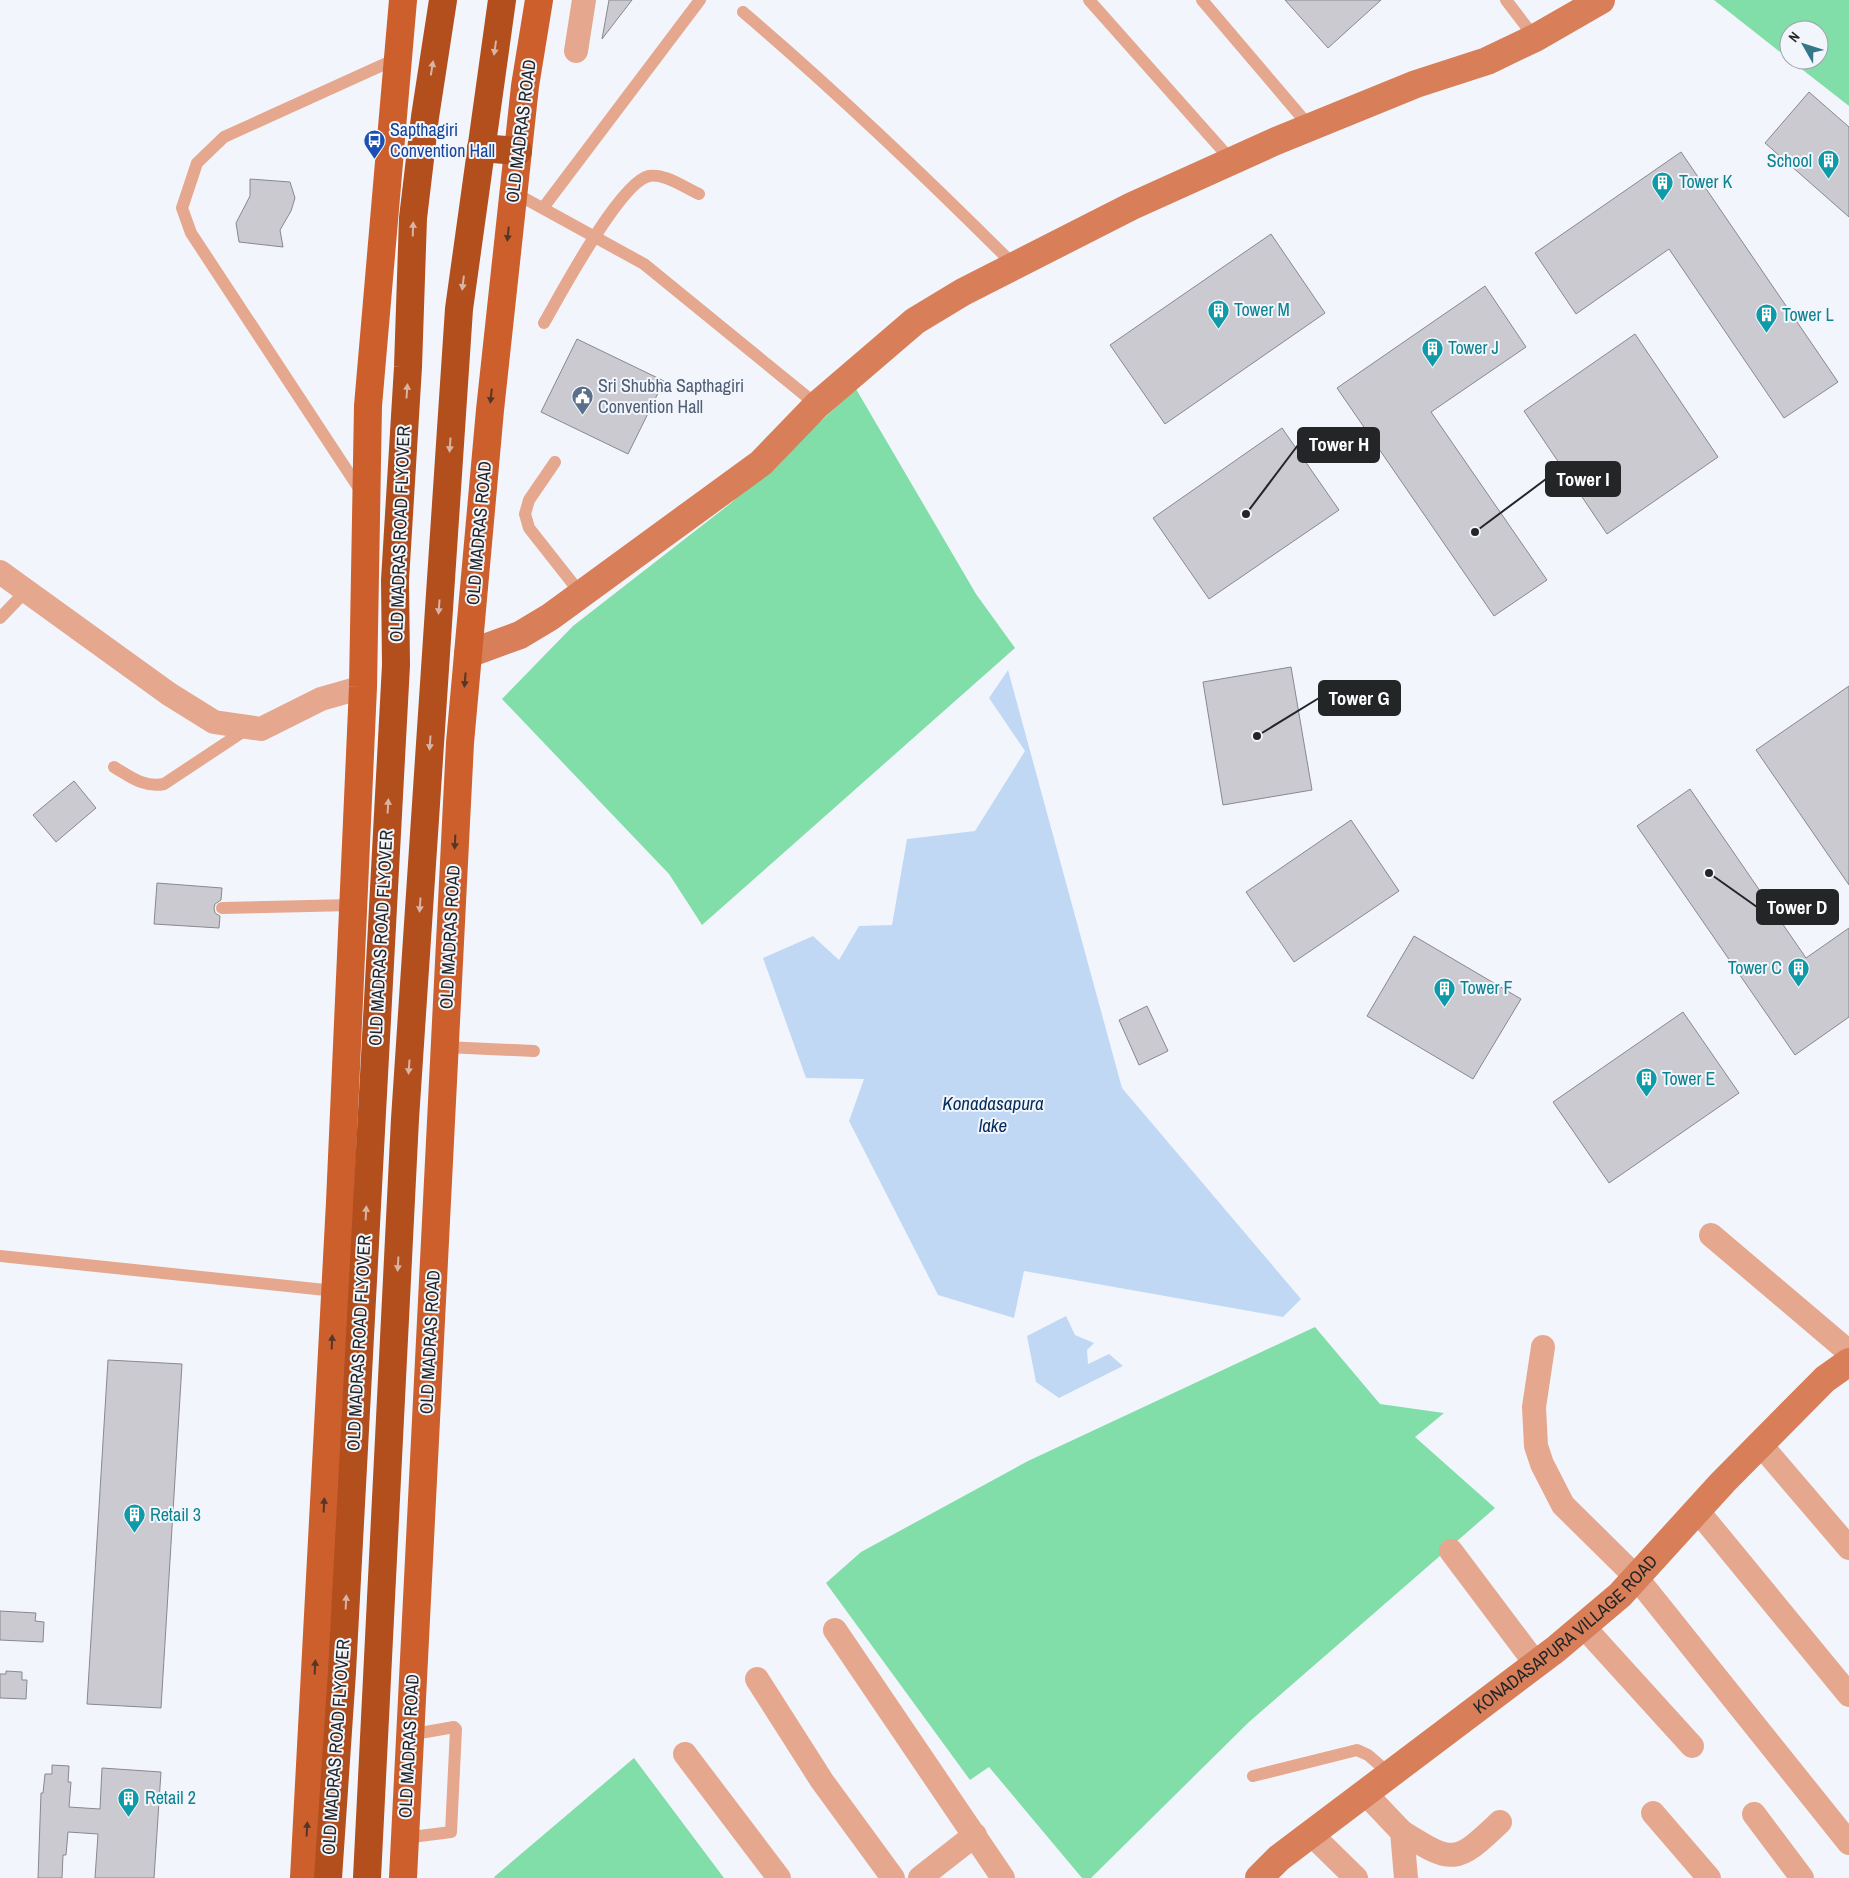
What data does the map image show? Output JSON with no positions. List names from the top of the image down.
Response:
{
  "streets": {
    "highway": ["OLD MADRAS ROAD", "OLD MADRAS ROAD FLYOVER"],
    "street": ["KONADASAPURA VILLAGE ROAD"]
  },
  "crossings": [
    ["OLD MADRAS ROAD", "OLD MADRAS ROAD FLYOVER"]
  ],
  "one_way": ["OLD MADRAS ROAD"],
  "water": ["Konadasapura lake"],
  "places": {
    "bus stop": ["Sapthagiri Convention Hall"],
    "building": [
      "School",
      "Tower K",
      "Tower M",
      "Tower L",
      "Tower J",
      "Tower C",
      "Tower F",
      "Tower E",
      "Retail 3",
      "Retail 2"
    ],
    "public building": ["Sri Shubha Sapthagiri Convention Hall"],
    "other": [
      "Tower H",
      "Tower I",
      "Tower G",
      "Tower D"
    ]
  },
  "north": "top left"
}
